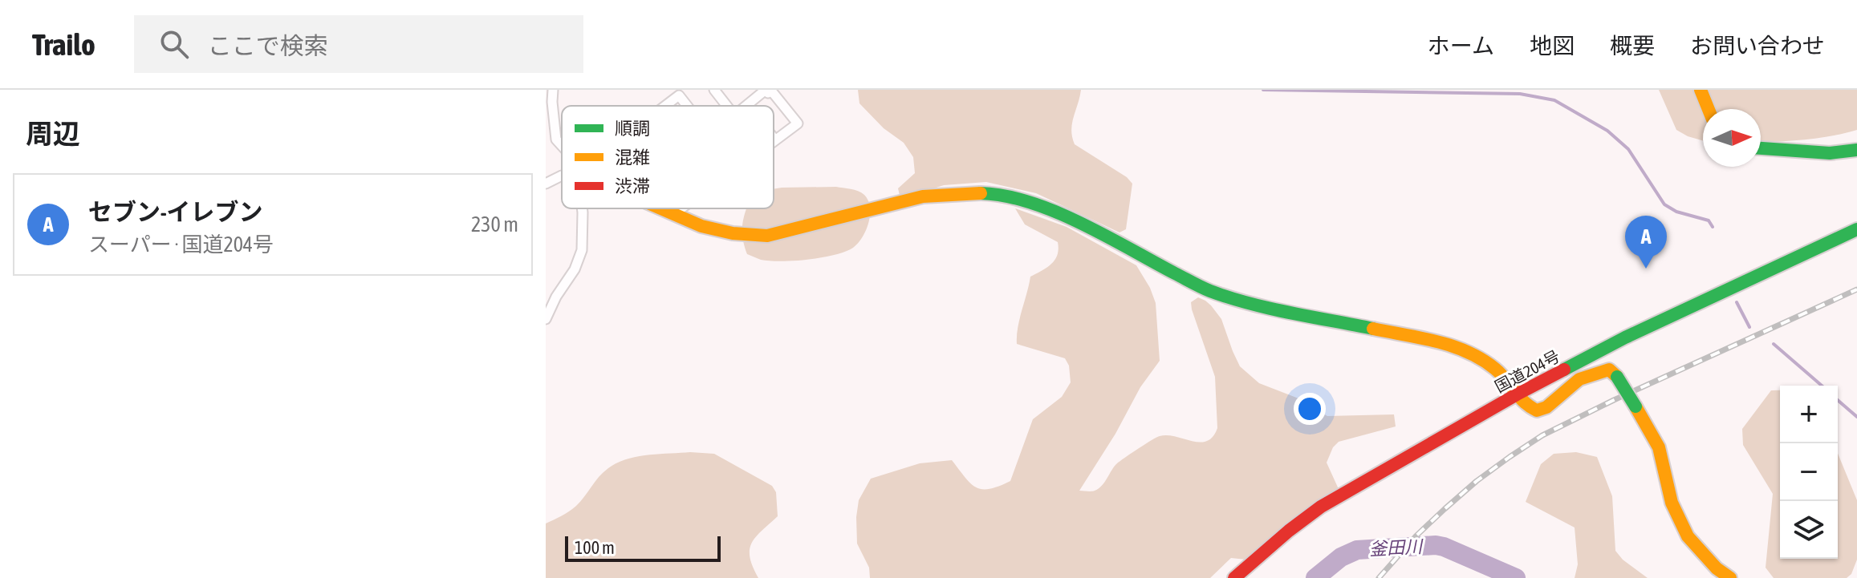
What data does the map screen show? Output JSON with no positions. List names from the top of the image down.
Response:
{
  "streets": {
    "main road": ["国道204号"]
  },
  "water": ["釜田川"],
  "legend": ["順調", "混雑", "渋滞"],
  "scale_bar": "100 m",
  "north": "right",
  "page": {
    "header": "Trailo",
    "search": "ここで検索",
    "nav": [
      "ホーム",
      "地図",
      "概要",
      "お問い合わせ"
    ],
    "heading": "周辺",
    "list": [
      {
        "mark": "A",
        "name": "セブン-イレブン",
        "note": "スーパー · 国道204号",
        "value": "230 m"
      }
    ],
    "pins": "A",
    "map_buttons": ["+", "−"],
    "scale": "100 m"
  }
}
